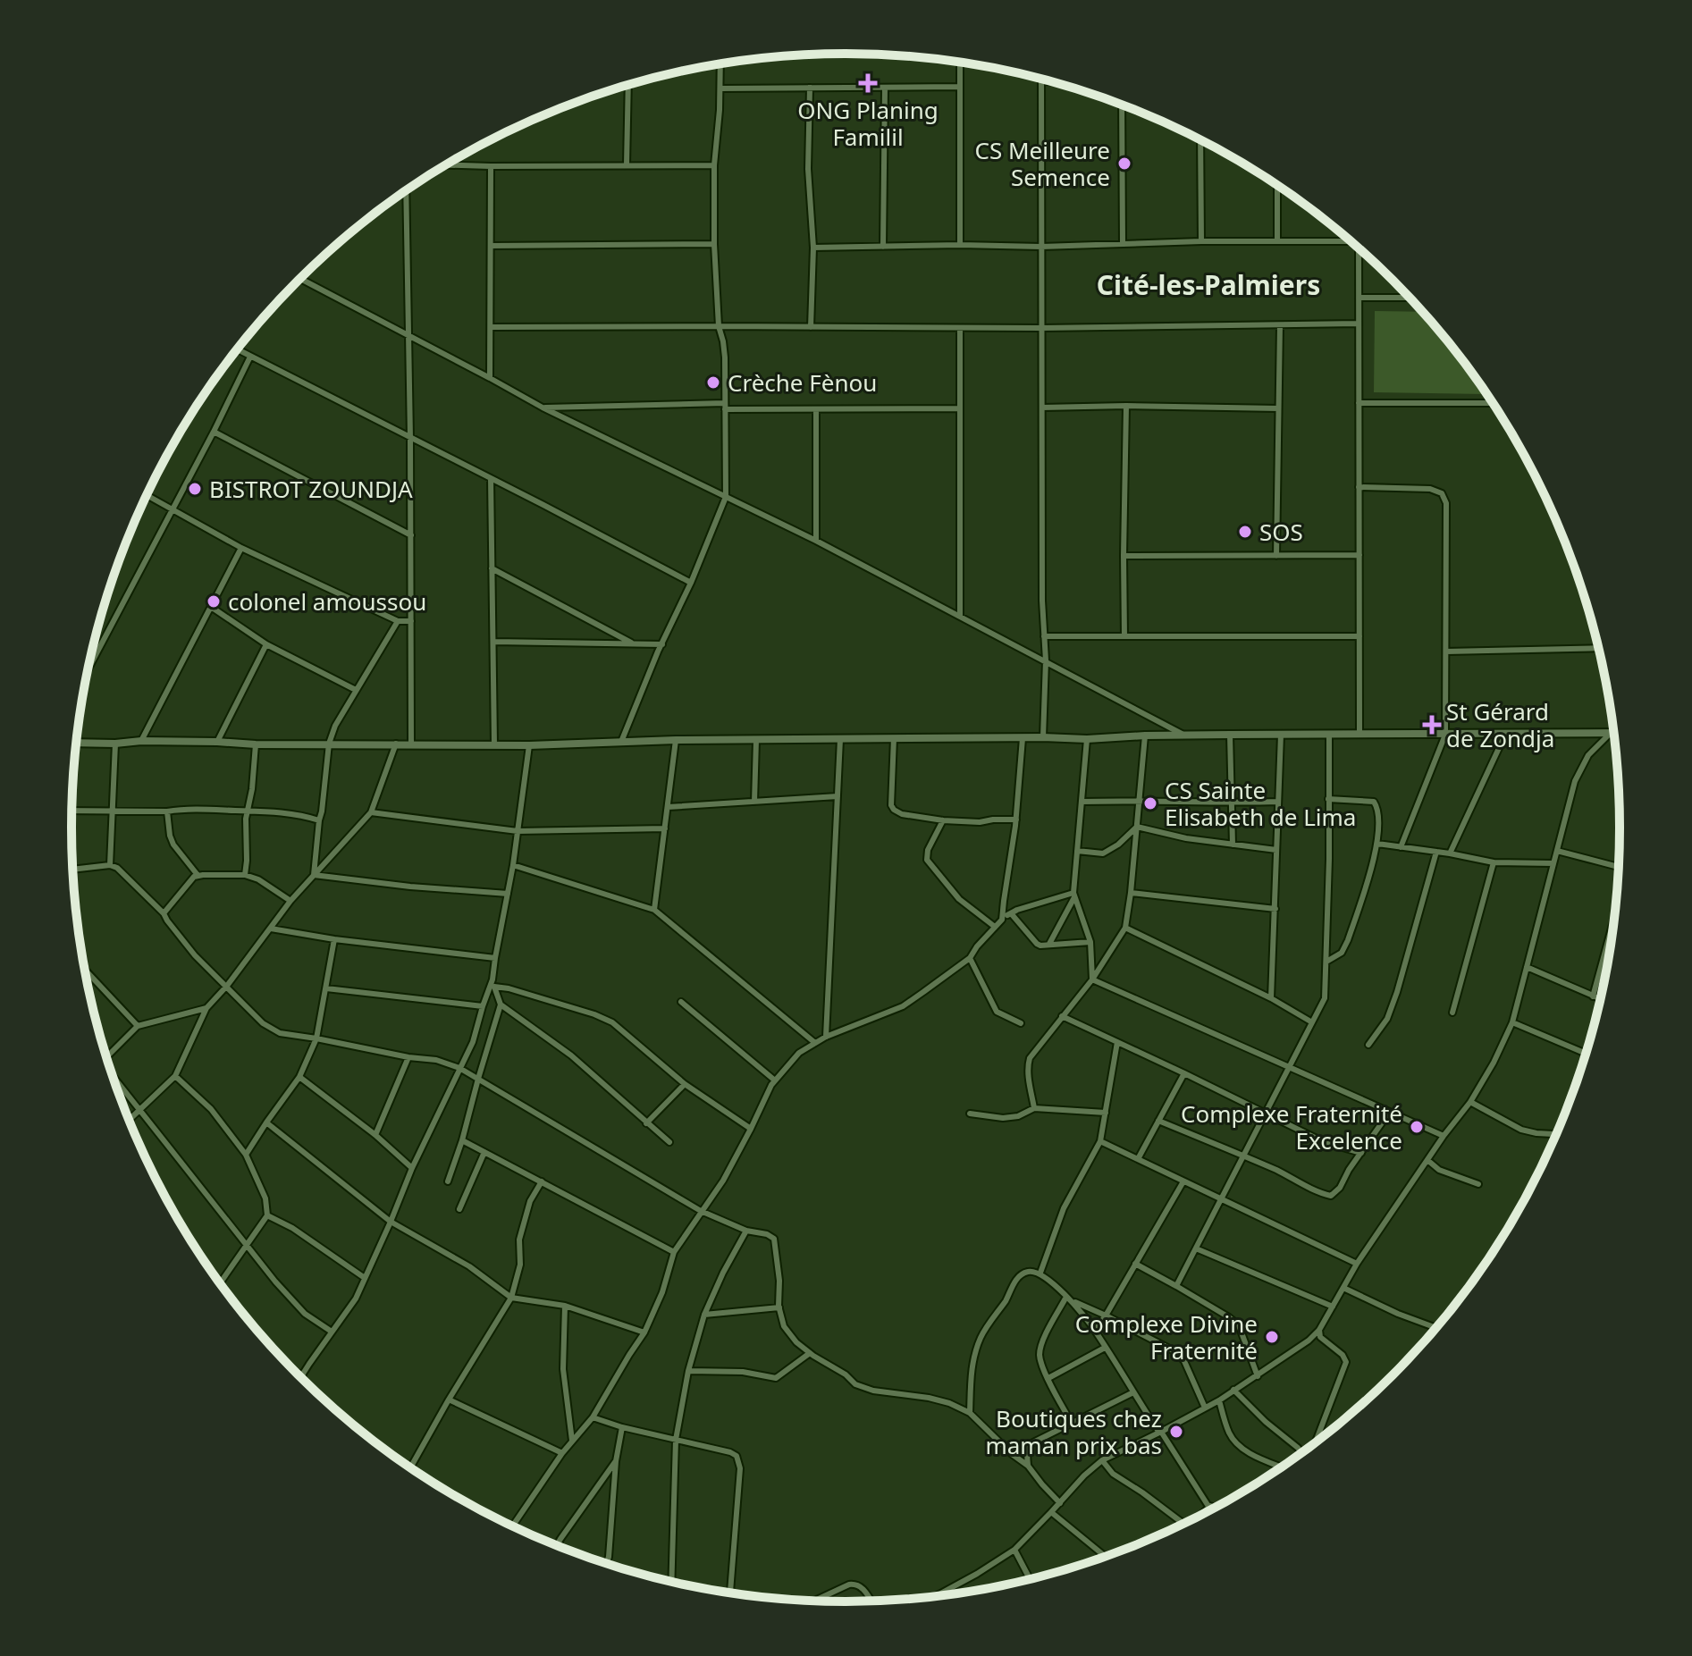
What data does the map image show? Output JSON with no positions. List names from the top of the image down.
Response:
{
  "districts": ["Cité-les-Palmiers"],
  "places": {
    "health": ["ONG Planing Familil", "St Gérard de Zondja"],
    "other": [
      "CS Meilleure Semence",
      "Crèche Fènou",
      "BISTROT ZOUNDJA",
      "SOS",
      "colonel amoussou",
      "CS Sainte Elisabeth de Lima",
      "Complexe Fraternité Excelence",
      "Complexe Divine Fraternité",
      "Boutiques chez maman prix bas"
    ]
  }
}
